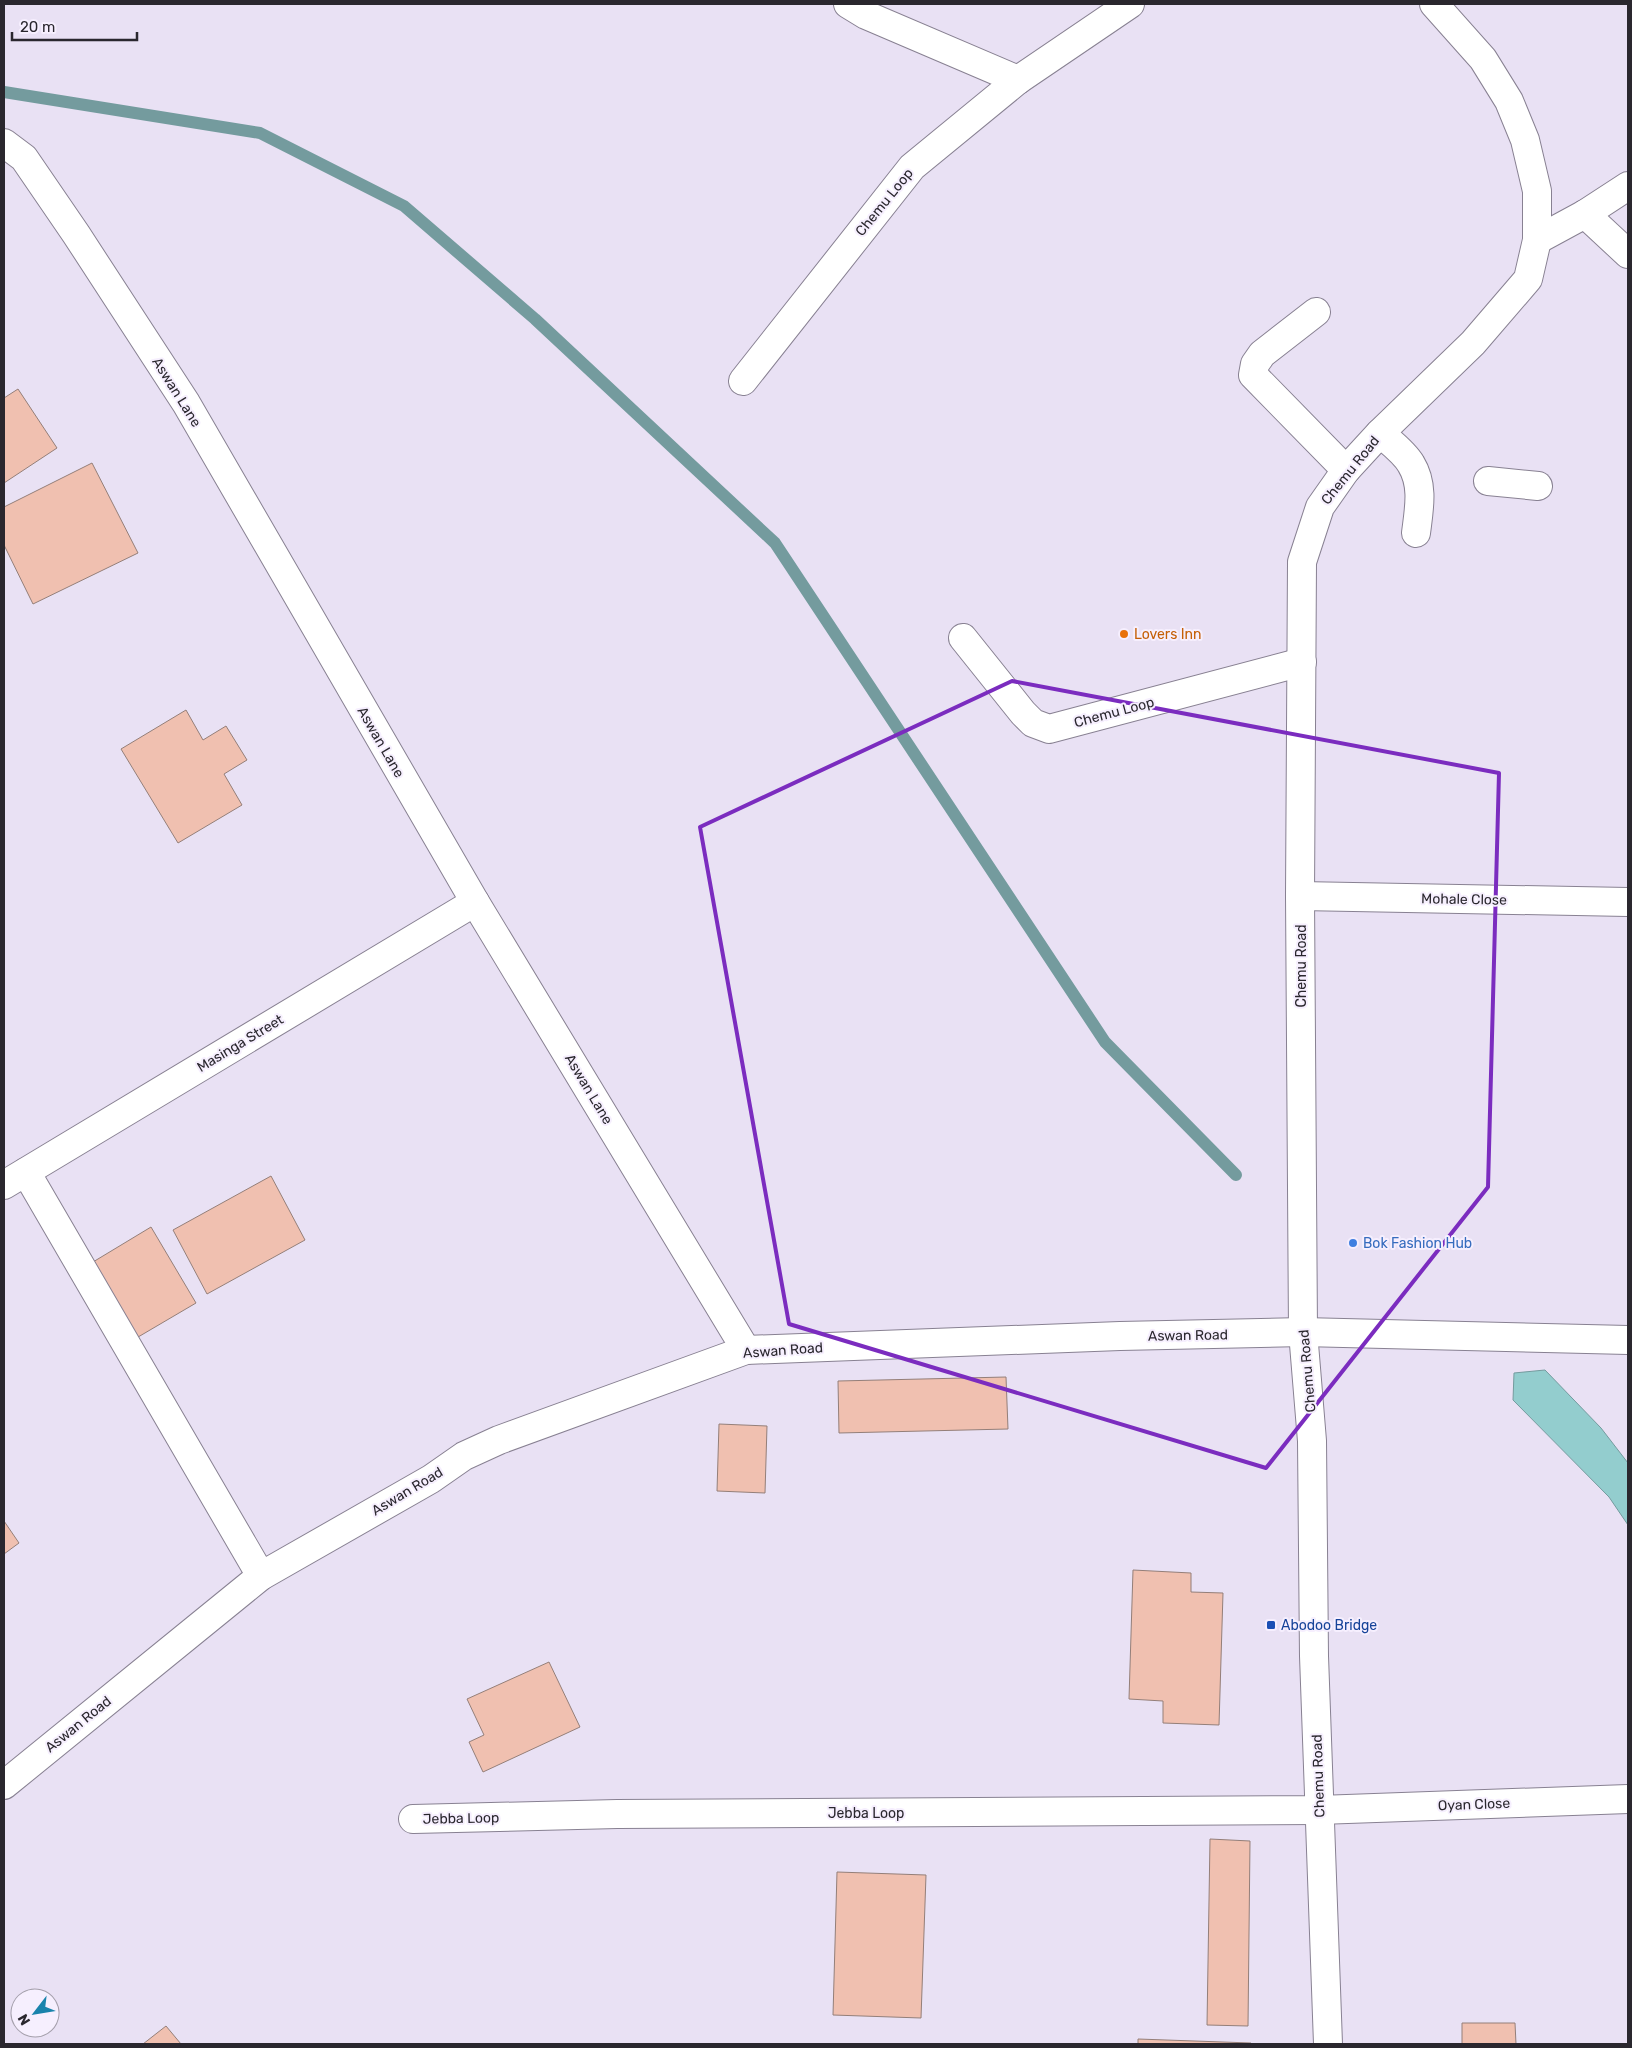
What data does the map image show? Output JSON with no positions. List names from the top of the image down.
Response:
{
  "streets": {
    "street": [
      "Chemu Loop",
      "Aswan Lane",
      "Chemu Road",
      "Mohale Close",
      "Masinga Street",
      "Aswan Road",
      "Oyan Close",
      "Jebba Loop"
    ]
  },
  "crossings": [
    ["Chemu Loop", "Chemu Road"],
    ["Aswan Lane", "Masinga Street"],
    ["Aswan Lane", "Aswan Road"],
    ["Chemu Road", "Mohale Close"],
    ["Chemu Road", "Aswan Road"],
    ["Chemu Road", "Oyan Close"],
    ["Chemu Road", "Jebba Loop"],
    ["Oyan Close", "Jebba Loop"]
  ],
  "places": {
    "other": ["Lovers Inn", "Bok Fashion Hub"],
    "transit": ["Abodoo Bridge"]
  },
  "scale_bar": "20 m",
  "north": "bottom left"
}
